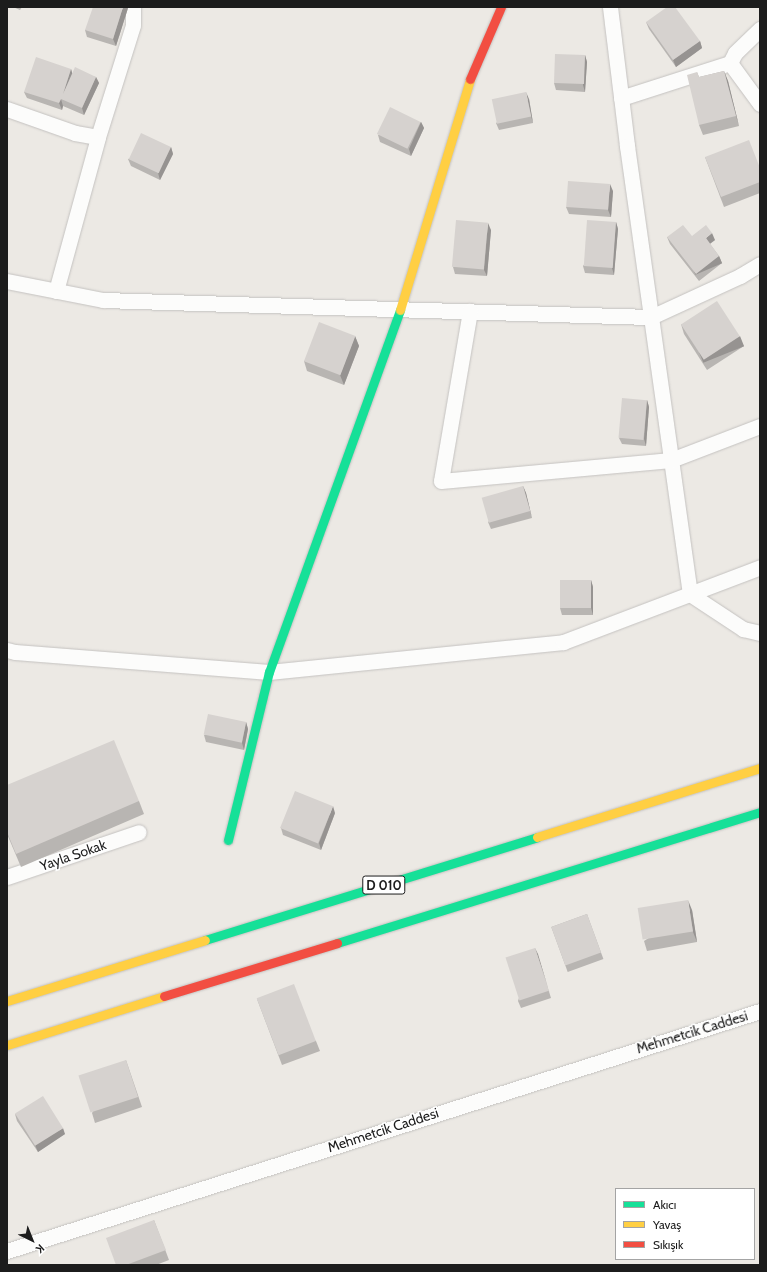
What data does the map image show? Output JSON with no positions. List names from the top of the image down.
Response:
{
  "streets": {
    "main road": ["D 010"],
    "street": ["Yayla Sokak", "Mehmetcik Caddesi"]
  },
  "legend": ["Akıcı", "Yavaş", "Sıkışık"],
  "north": "bottom right"
}
